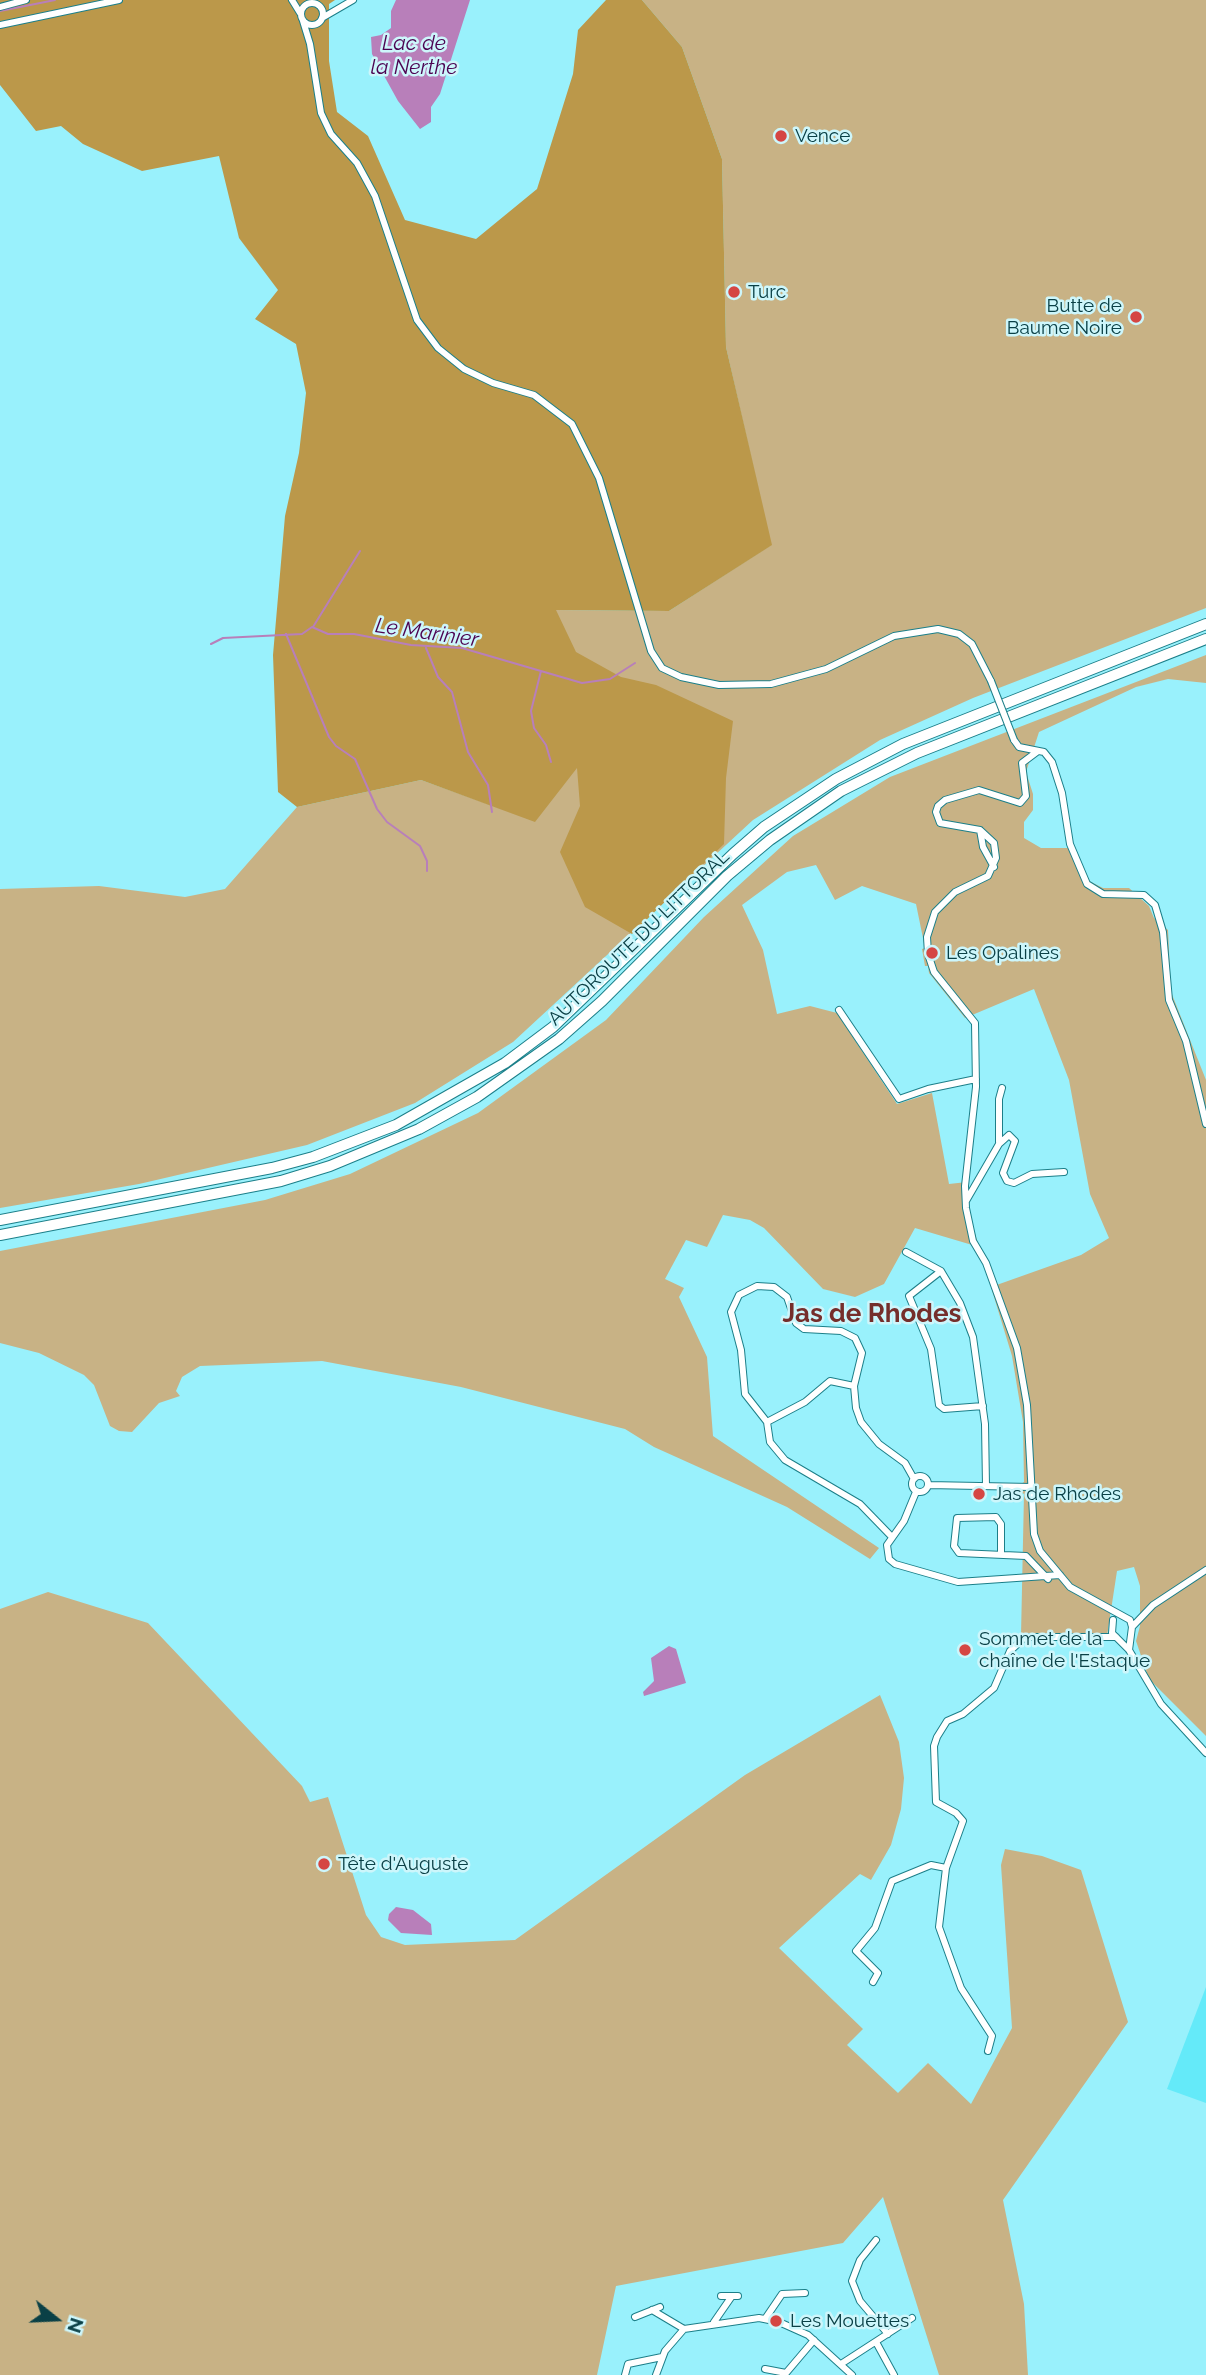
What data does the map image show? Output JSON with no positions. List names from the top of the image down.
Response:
{
  "streets": {
    "highway": ["AUTOROUTE DU LITTORAL"]
  },
  "districts": ["Jas de Rhodes"],
  "water": ["Lac de la Nerthe", "Le Marinier"],
  "places": [
    "Vence",
    "Turc",
    "Butte de Baume Noire",
    "Les Opalines",
    "Jas de Rhodes",
    "Sommet de la chaîne de l'Estaque",
    "Tête d'Auguste",
    "Les Mouettes"
  ],
  "north": "right"
}
